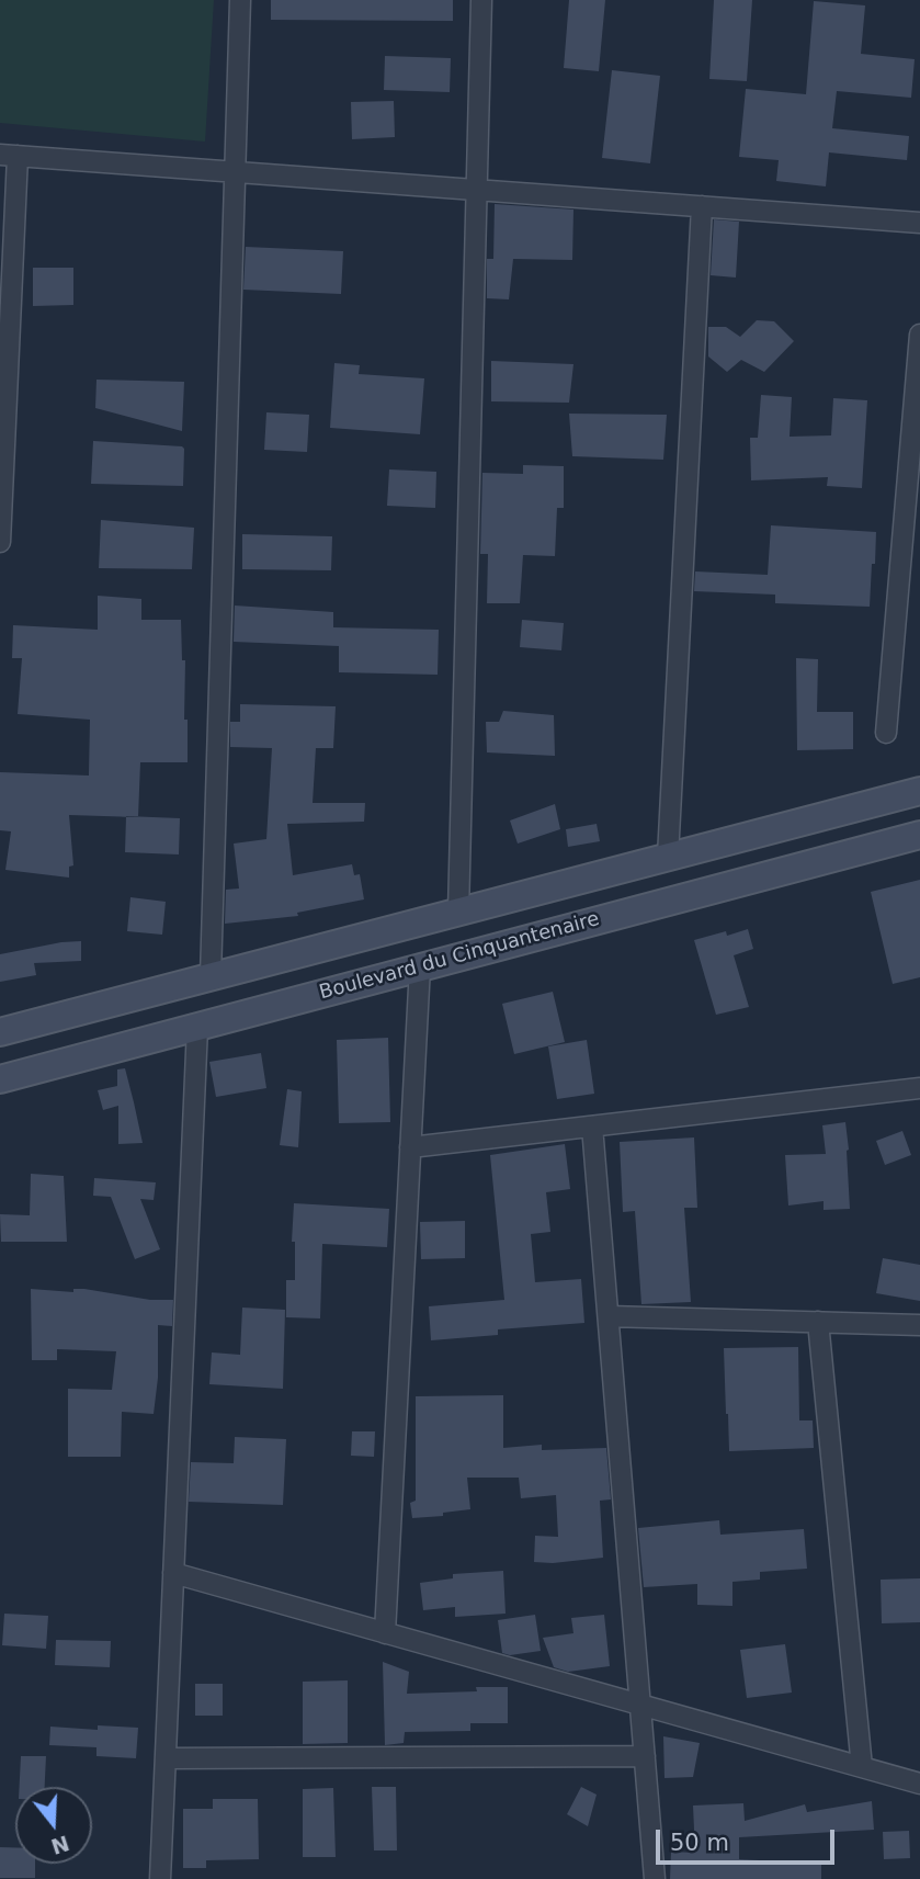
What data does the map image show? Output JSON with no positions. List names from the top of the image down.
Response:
{
  "streets": {
    "main road": ["Boulevard du Cinquantenaire"]
  },
  "scale_bar": "50 m",
  "north": "bottom"
}
